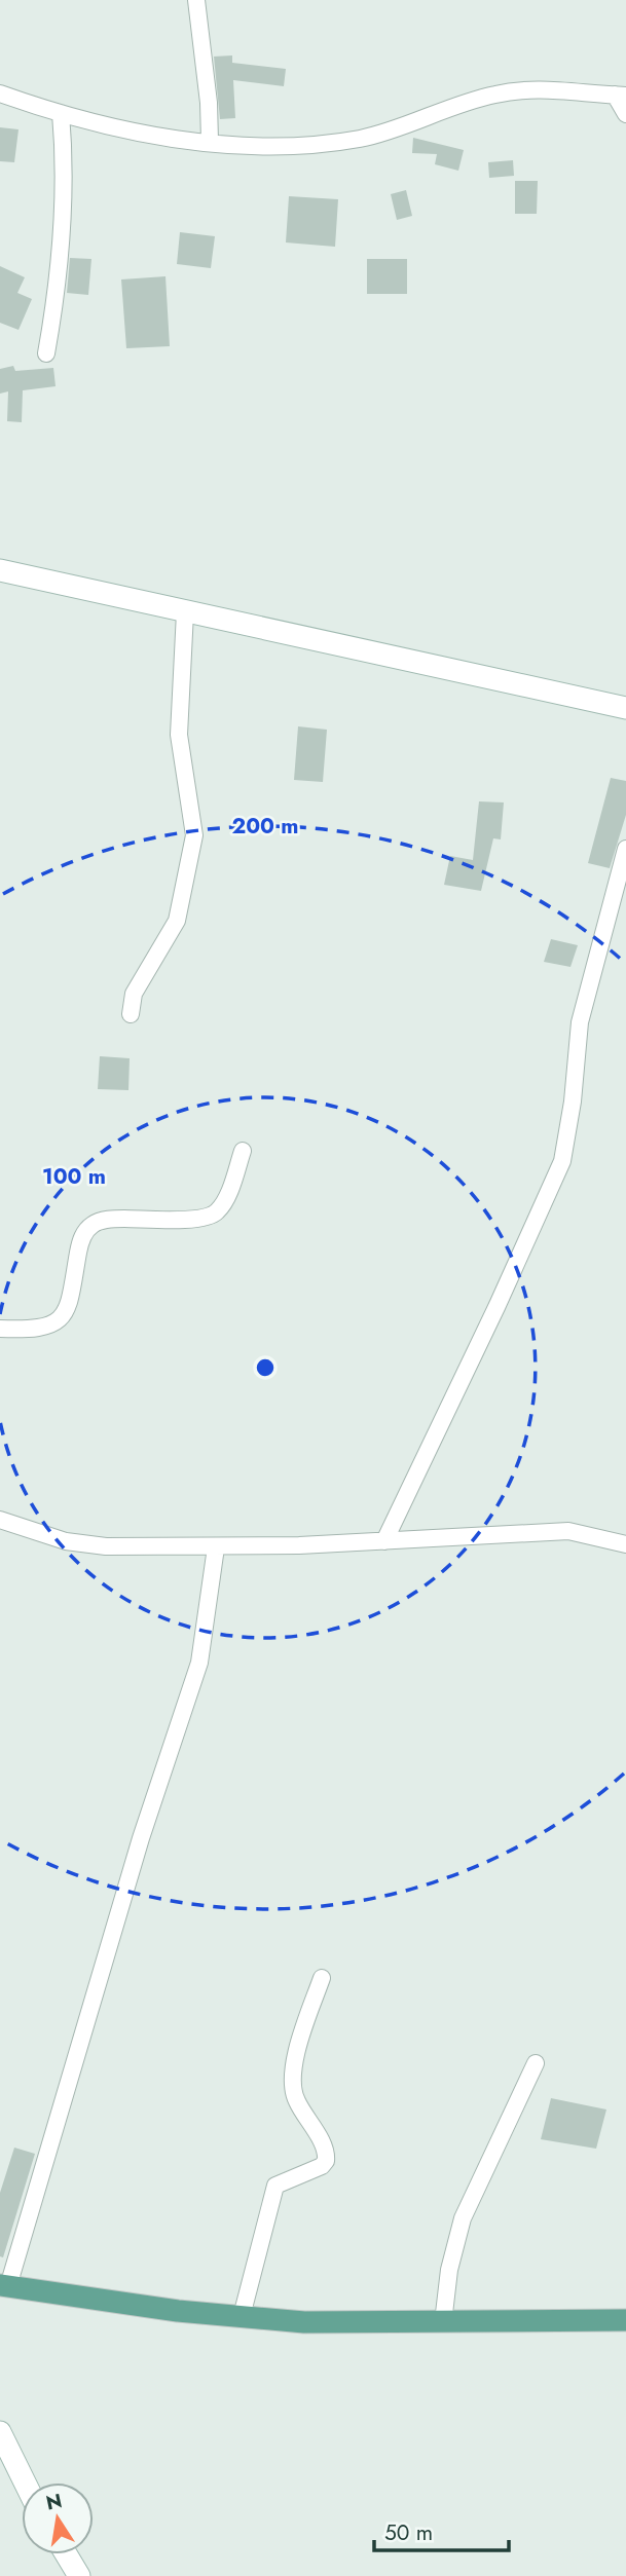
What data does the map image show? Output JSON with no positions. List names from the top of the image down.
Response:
{
  "scale_bar": "50 m",
  "north": "top",
  "rings": ["200 m", "100 m"]
}
